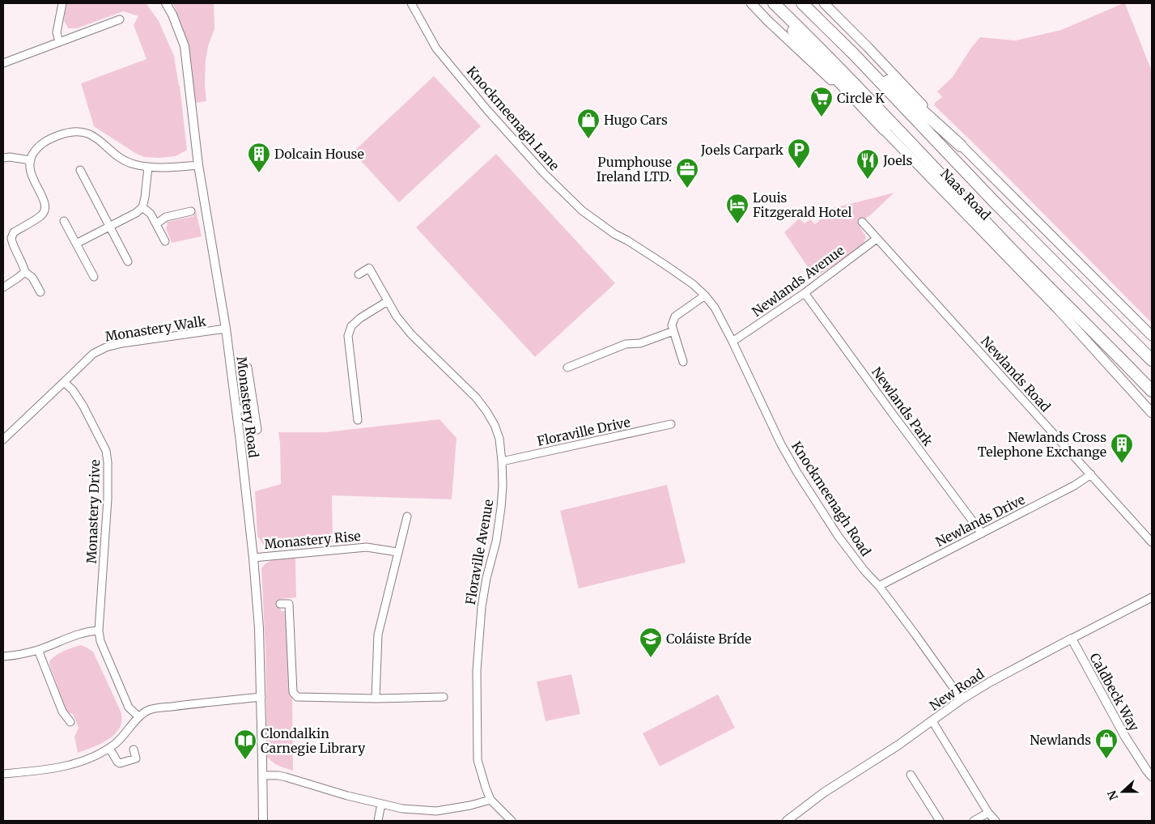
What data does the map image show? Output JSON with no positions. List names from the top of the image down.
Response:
{
  "streets": {
    "highway": ["Naas Road"],
    "street": [
      "Knockmeenagh Lane",
      "Newlands Avenue",
      "Monastery Walk",
      "Newlands Road",
      "Newlands Park",
      "Monastery Road",
      "Floraville Drive",
      "Knockmeenagh Road",
      "Monastery Drive",
      "Newlands Drive",
      "Monastery Rise",
      "Floraville Avenue",
      "New Road",
      "Caldbeck Way"
    ]
  },
  "crossings": [
    ["Knockmeenagh Lane", "Knockmeenagh Road"],
    ["Newlands Avenue", "Newlands Road"],
    ["Newlands Avenue", "Newlands Park"],
    ["Newlands Avenue", "Knockmeenagh Road"],
    ["Monastery Walk", "Monastery Road"],
    ["Monastery Walk", "Monastery Drive"],
    ["Newlands Road", "Newlands Drive"],
    ["Newlands Park", "Newlands Drive"],
    ["Monastery Road", "Monastery Rise"],
    ["Floraville Drive", "Floraville Avenue"],
    ["Knockmeenagh Road", "Newlands Drive"],
    ["Knockmeenagh Road", "New Road"],
    ["New Road", "Caldbeck Way"]
  ],
  "places": {
    "supermarket": ["Circle K"],
    "shop": ["Hugo Cars", "Newlands"],
    "parking": ["Joels Carpark"],
    "building": ["Dolcain House", "Newlands Cross Telephone Exchange"],
    "restaurant": ["Joels"],
    "office": ["Pumphouse Ireland LTD."],
    "hotel": ["Louis Fitzgerald Hotel"],
    "school or university": ["Coláiste Bríde"],
    "library": ["Clondalkin Carnegie Library"]
  },
  "north": "left"
}
